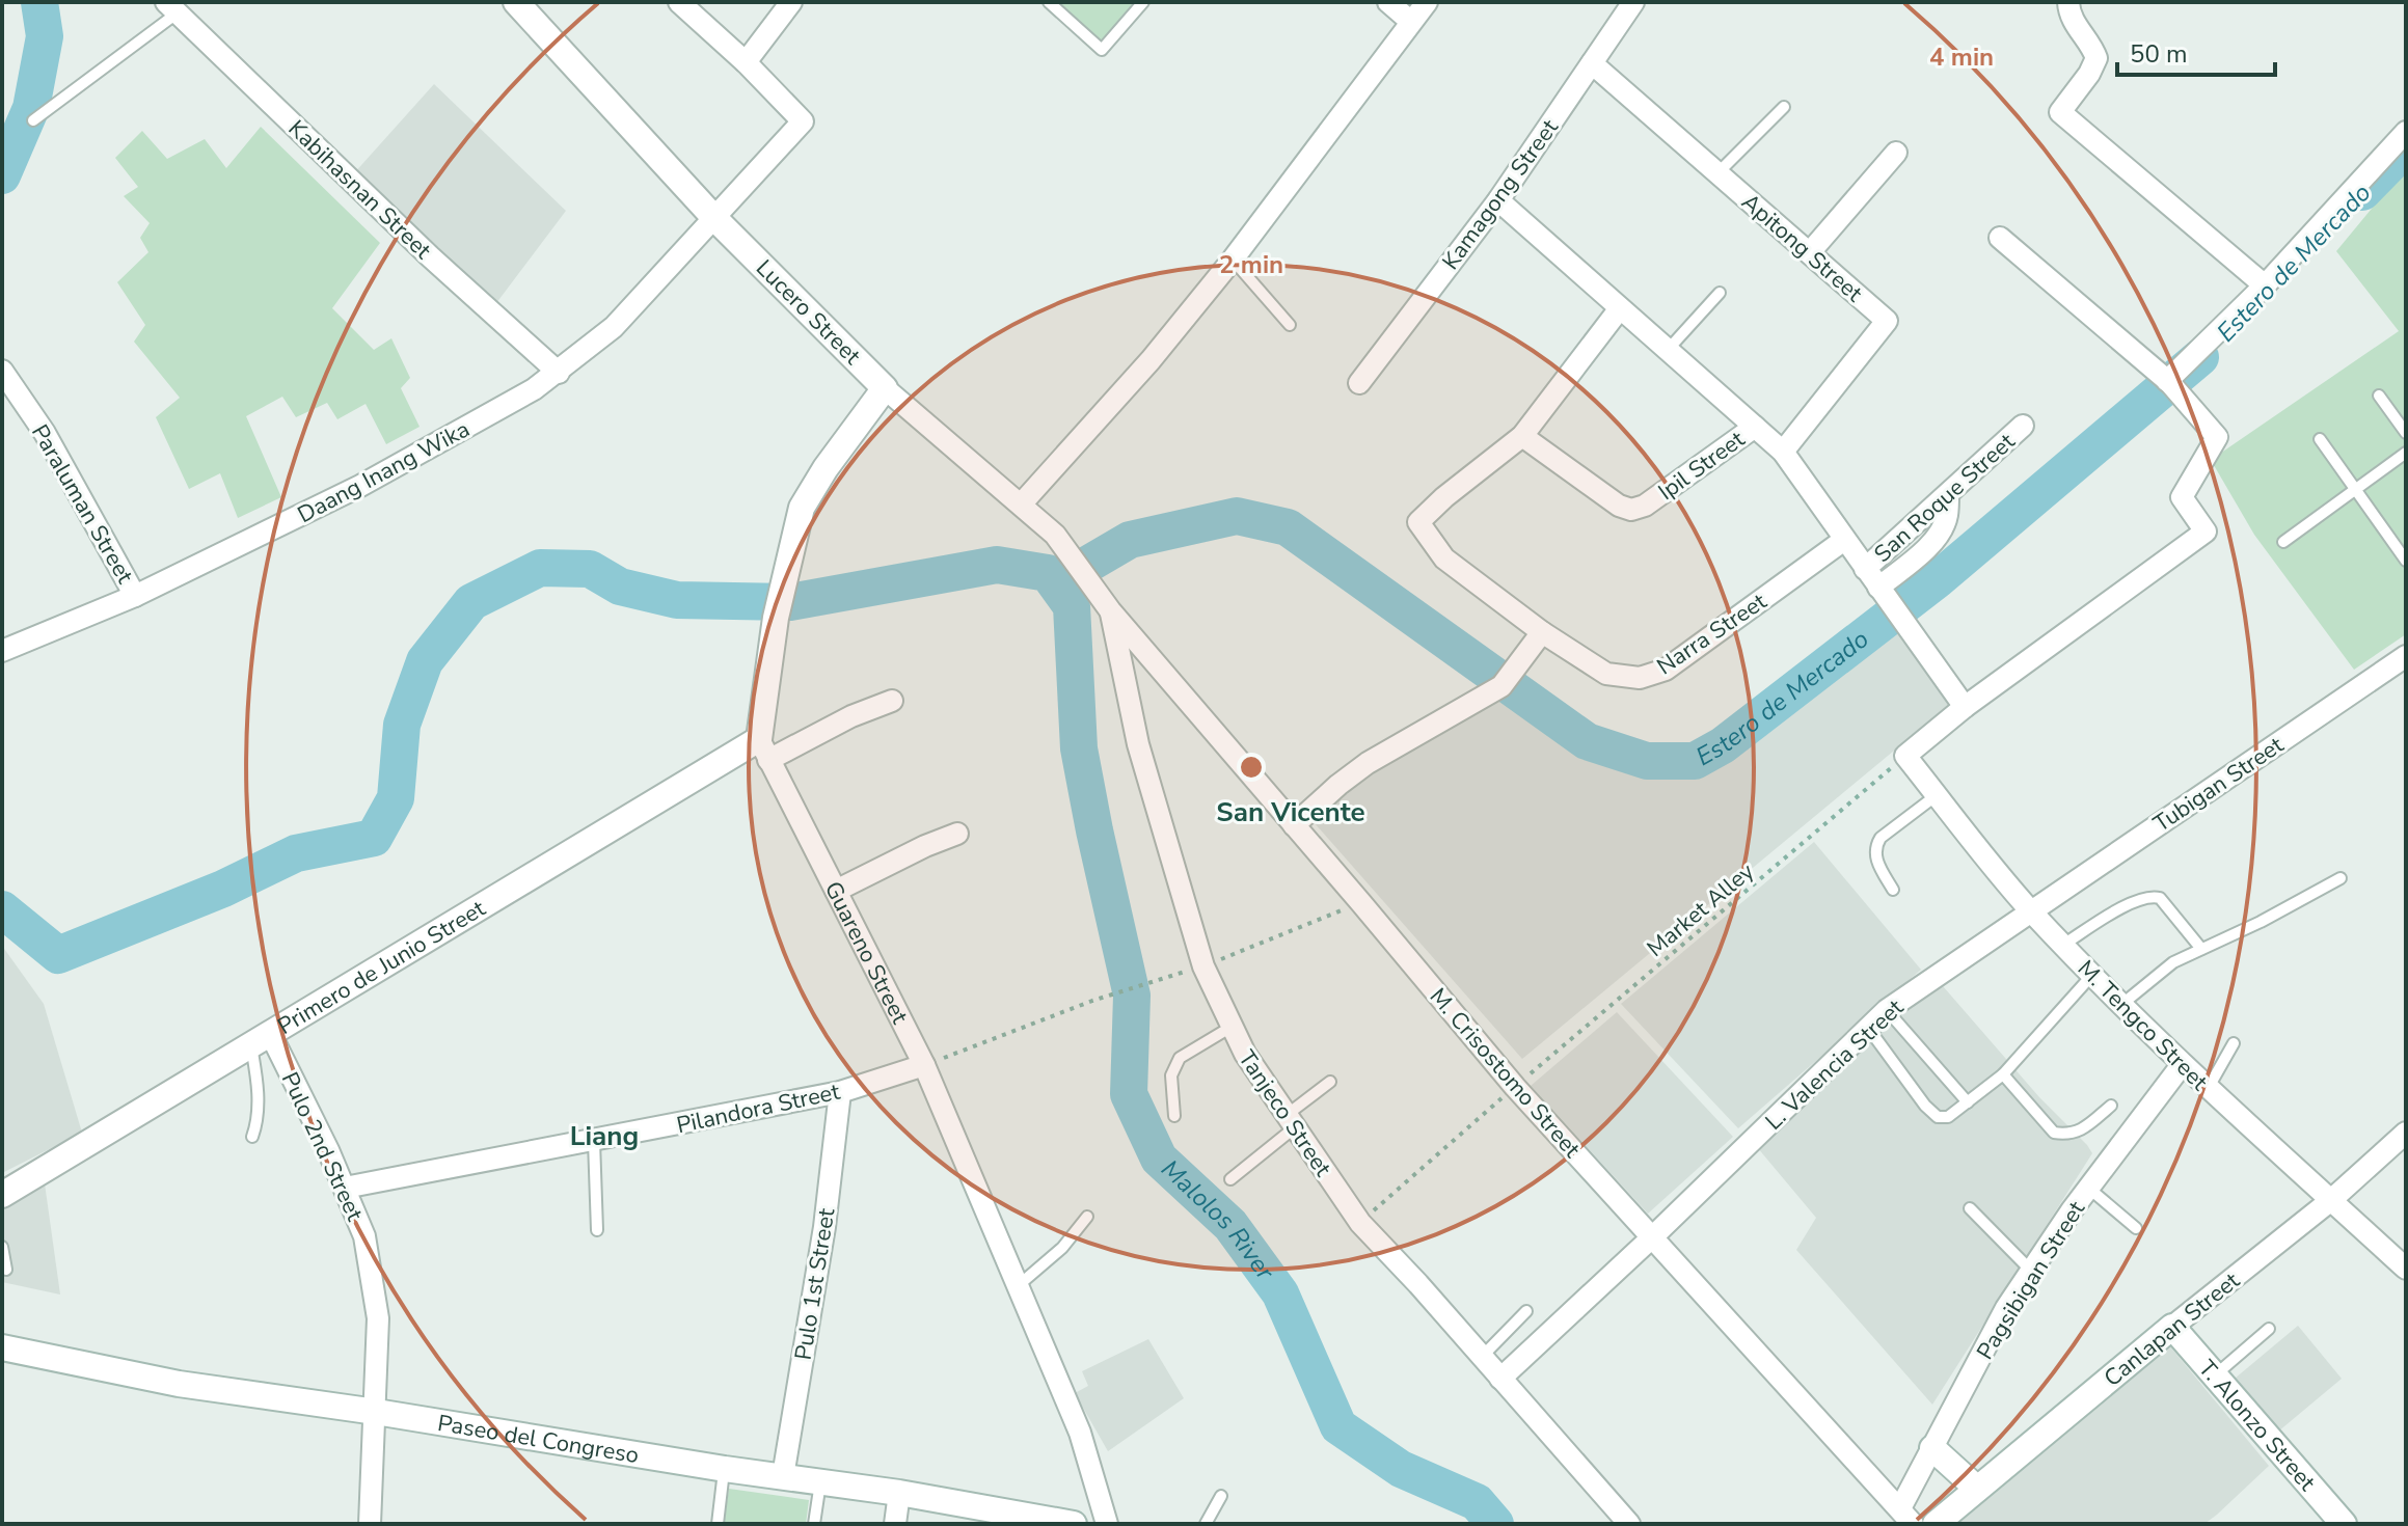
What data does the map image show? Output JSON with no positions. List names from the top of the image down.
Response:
{
  "streets": {
    "street": [
      "Kabihasnan Street",
      "Kamagong Street",
      "Apitong Street",
      "Lucero Street",
      "Ipil Street",
      "Daang Inang Wika",
      "San Roque Street",
      "Paraluman Street",
      "Narra Street",
      "Tubigan Street",
      "Guareno Street",
      "Primero de Junio Street",
      "M. Tengco Street",
      "L. Valencia Street",
      "M. Crisostomo Street",
      "Pilandora Street",
      "Tanjeco Street",
      "Pulo 2nd Street",
      "Pagsibigan Street",
      "Pulo 1st Street",
      "Canlapan Street",
      "T. Alonzo Street",
      "Paseo del Congreso"
    ],
    "path": ["Market Alley"]
  },
  "crossings": [
    ["Kabihasnan Street", "Daang Inang Wika"],
    ["Kamagong Street", "Apitong Street"],
    ["Lucero Street", "Daang Inang Wika"],
    ["Lucero Street", "M. Crisostomo Street"],
    ["Lucero Street", "Tanjeco Street"],
    ["Ipil Street", "Narra Street"],
    ["Daang Inang Wika", "Paraluman Street"],
    ["Tubigan Street", "M. Tengco Street"],
    ["Tubigan Street", "L. Valencia Street"],
    ["Market Alley", "M. Tengco Street"],
    ["Market Alley", "M. Crisostomo Street"],
    ["Market Alley", "Tanjeco Street"],
    ["Guareno Street", "Primero de Junio Street"],
    ["Guareno Street", "Pilandora Street"],
    ["Primero de Junio Street", "Pulo 2nd Street"],
    ["M. Tengco Street", "L. Valencia Street"],
    ["M. Tengco Street", "Pagsibigan Street"],
    ["M. Tengco Street", "Canlapan Street"],
    ["L. Valencia Street", "M. Crisostomo Street"],
    ["L. Valencia Street", "Tanjeco Street"],
    ["M. Crisostomo Street", "Tanjeco Street"],
    ["M. Crisostomo Street", "Pagsibigan Street"],
    ["Pilandora Street", "Pulo 2nd Street"],
    ["Pilandora Street", "Pulo 1st Street"],
    ["Pulo 2nd Street", "Paseo del Congreso"],
    ["Pulo 1st Street", "Paseo del Congreso"],
    ["Canlapan Street", "T. Alonzo Street"]
  ],
  "districts": ["San Vicente", "Liang"],
  "water": ["Estero de Mercado", "Malolos River"],
  "scale_bar": "50 m",
  "rings": ["4 min", "2 min"]
}
